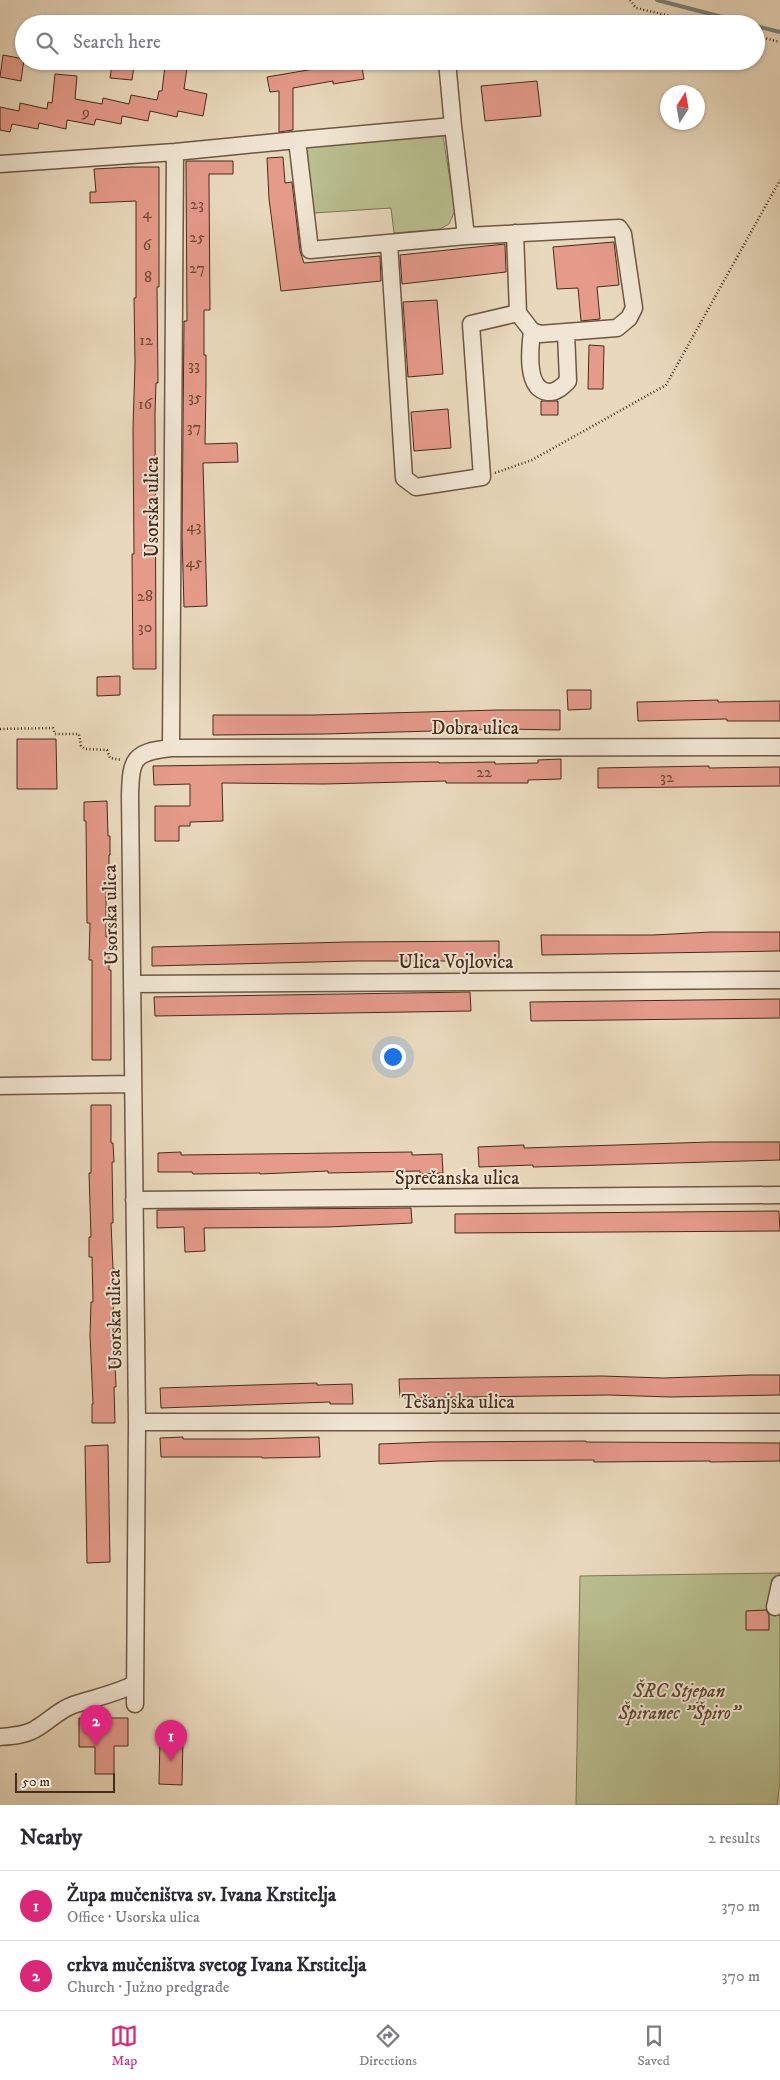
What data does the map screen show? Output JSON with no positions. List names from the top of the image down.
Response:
{
  "streets": {
    "street": [
      "Usorska ulica",
      "Dobra ulica",
      "Ulica Vojlovica",
      "Sprečanska ulica",
      "Tešanjska ulica"
    ]
  },
  "crossings": [
    ["Usorska ulica", "Dobra ulica"],
    ["Usorska ulica", "Ulica Vojlovica"],
    ["Usorska ulica", "Sprečanska ulica"],
    ["Usorska ulica", "Tešanjska ulica"]
  ],
  "parks": ["ŠRC Stjepan Špiranec \"Špiro\""],
  "house_numbers": [
    "9",
    "23",
    "4",
    "25",
    "6",
    "27",
    "8",
    "12",
    "33",
    "35",
    "16",
    "37",
    "43",
    "45",
    "28",
    "30",
    "22",
    "32"
  ],
  "scale_bar": "50 m",
  "north": "top",
  "page": {
    "search": "Search here",
    "pins": ["2", "1"],
    "scale": "50 m",
    "heading": ["Nearby", "2 results"],
    "list": [
      {
        "mark": "1",
        "name": "Župa mučeništva sv. Ivana Krstitelja",
        "note": "Office · Usorska ulica",
        "value": "370 m"
      },
      {
        "mark": "2",
        "name": "crkva mučeništva svetog Ivana Krstitelja",
        "note": "Church · Južno predgrađe",
        "value": "370 m"
      }
    ],
    "nav": ["Map", "Directions", "Saved"]
  }
}
